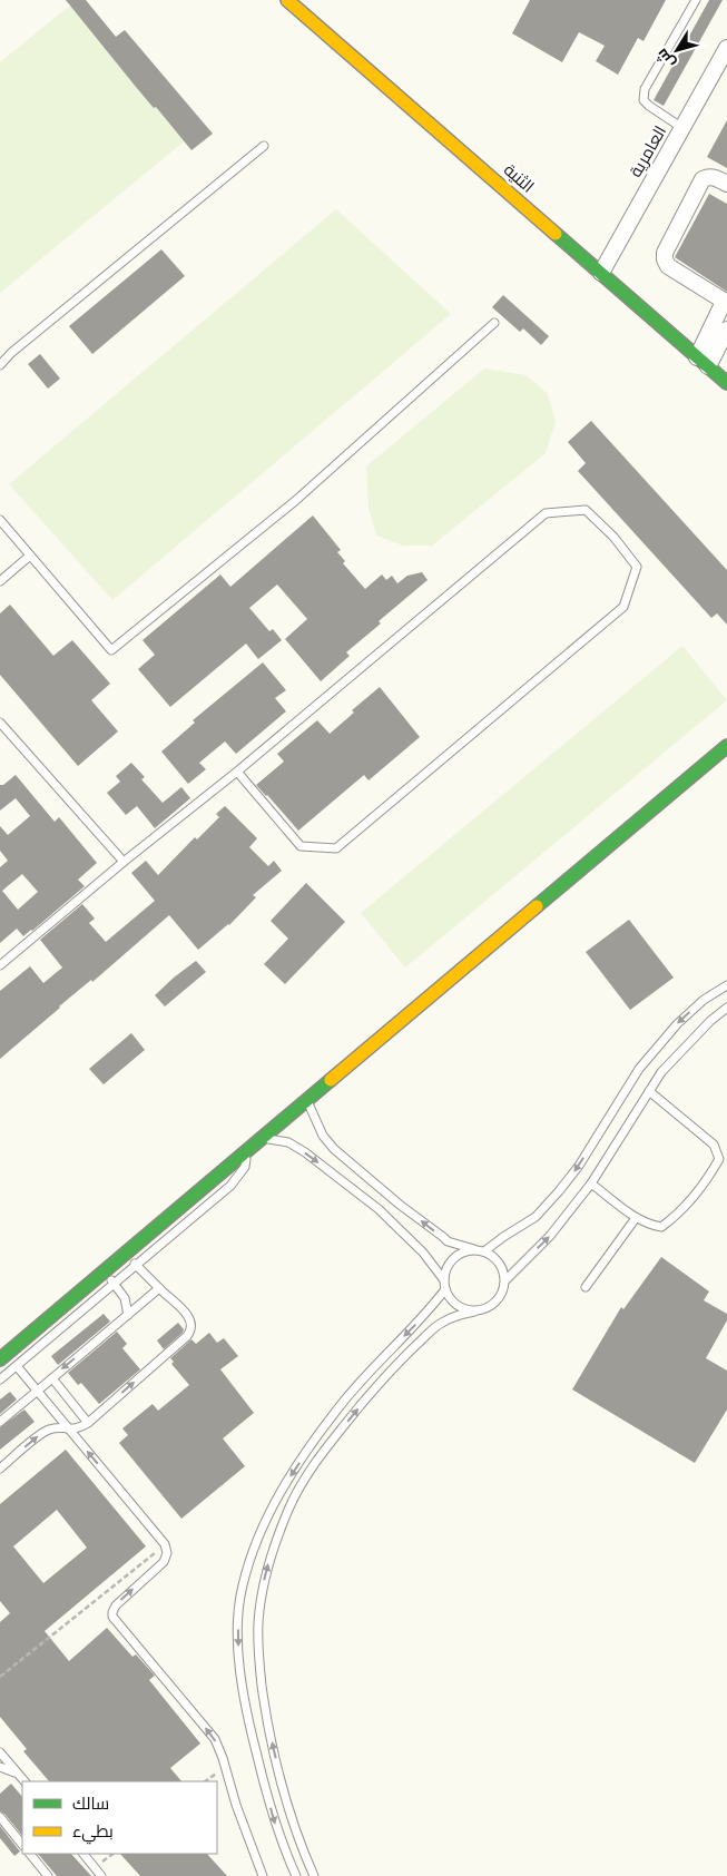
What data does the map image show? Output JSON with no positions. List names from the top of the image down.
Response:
{
  "streets": {
    "street": ["العامرية", "الثنية"]
  },
  "crossings": [
    ["العامرية", "الثنية"]
  ],
  "legend": ["سالك", "بطيء"],
  "north": "bottom left"
}
